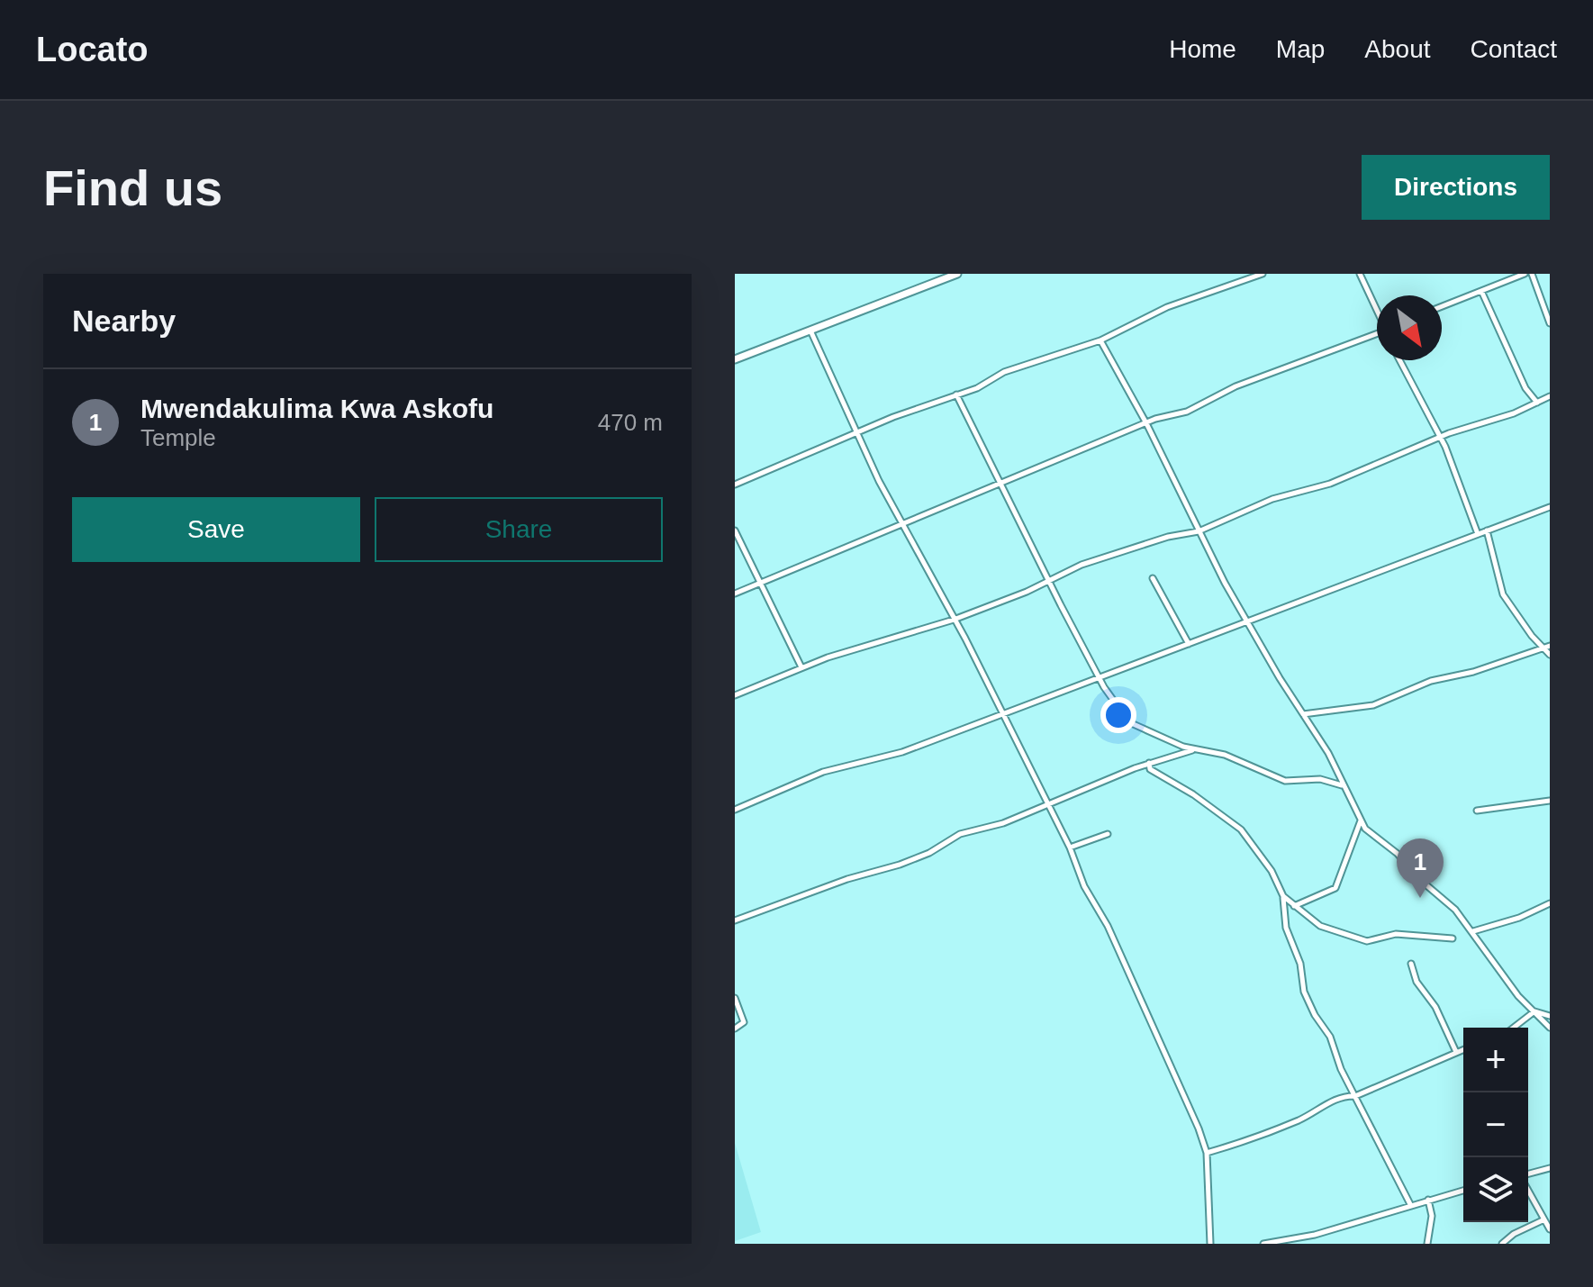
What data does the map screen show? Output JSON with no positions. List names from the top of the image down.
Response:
{
  "north": "bottom right",
  "page": {
    "header": "Locato",
    "nav": [
      "Home",
      "Map",
      "About",
      "Contact"
    ],
    "buttons": [
      "Directions",
      ["Save", "Share"]
    ],
    "title": "Find us",
    "heading": "Nearby",
    "list": [
      {
        "mark": "1",
        "name": "Mwendakulima Kwa Askofu",
        "note": "Temple",
        "value": "470 m"
      }
    ],
    "pins": "1",
    "map_buttons": ["+", "−"]
  }
}
